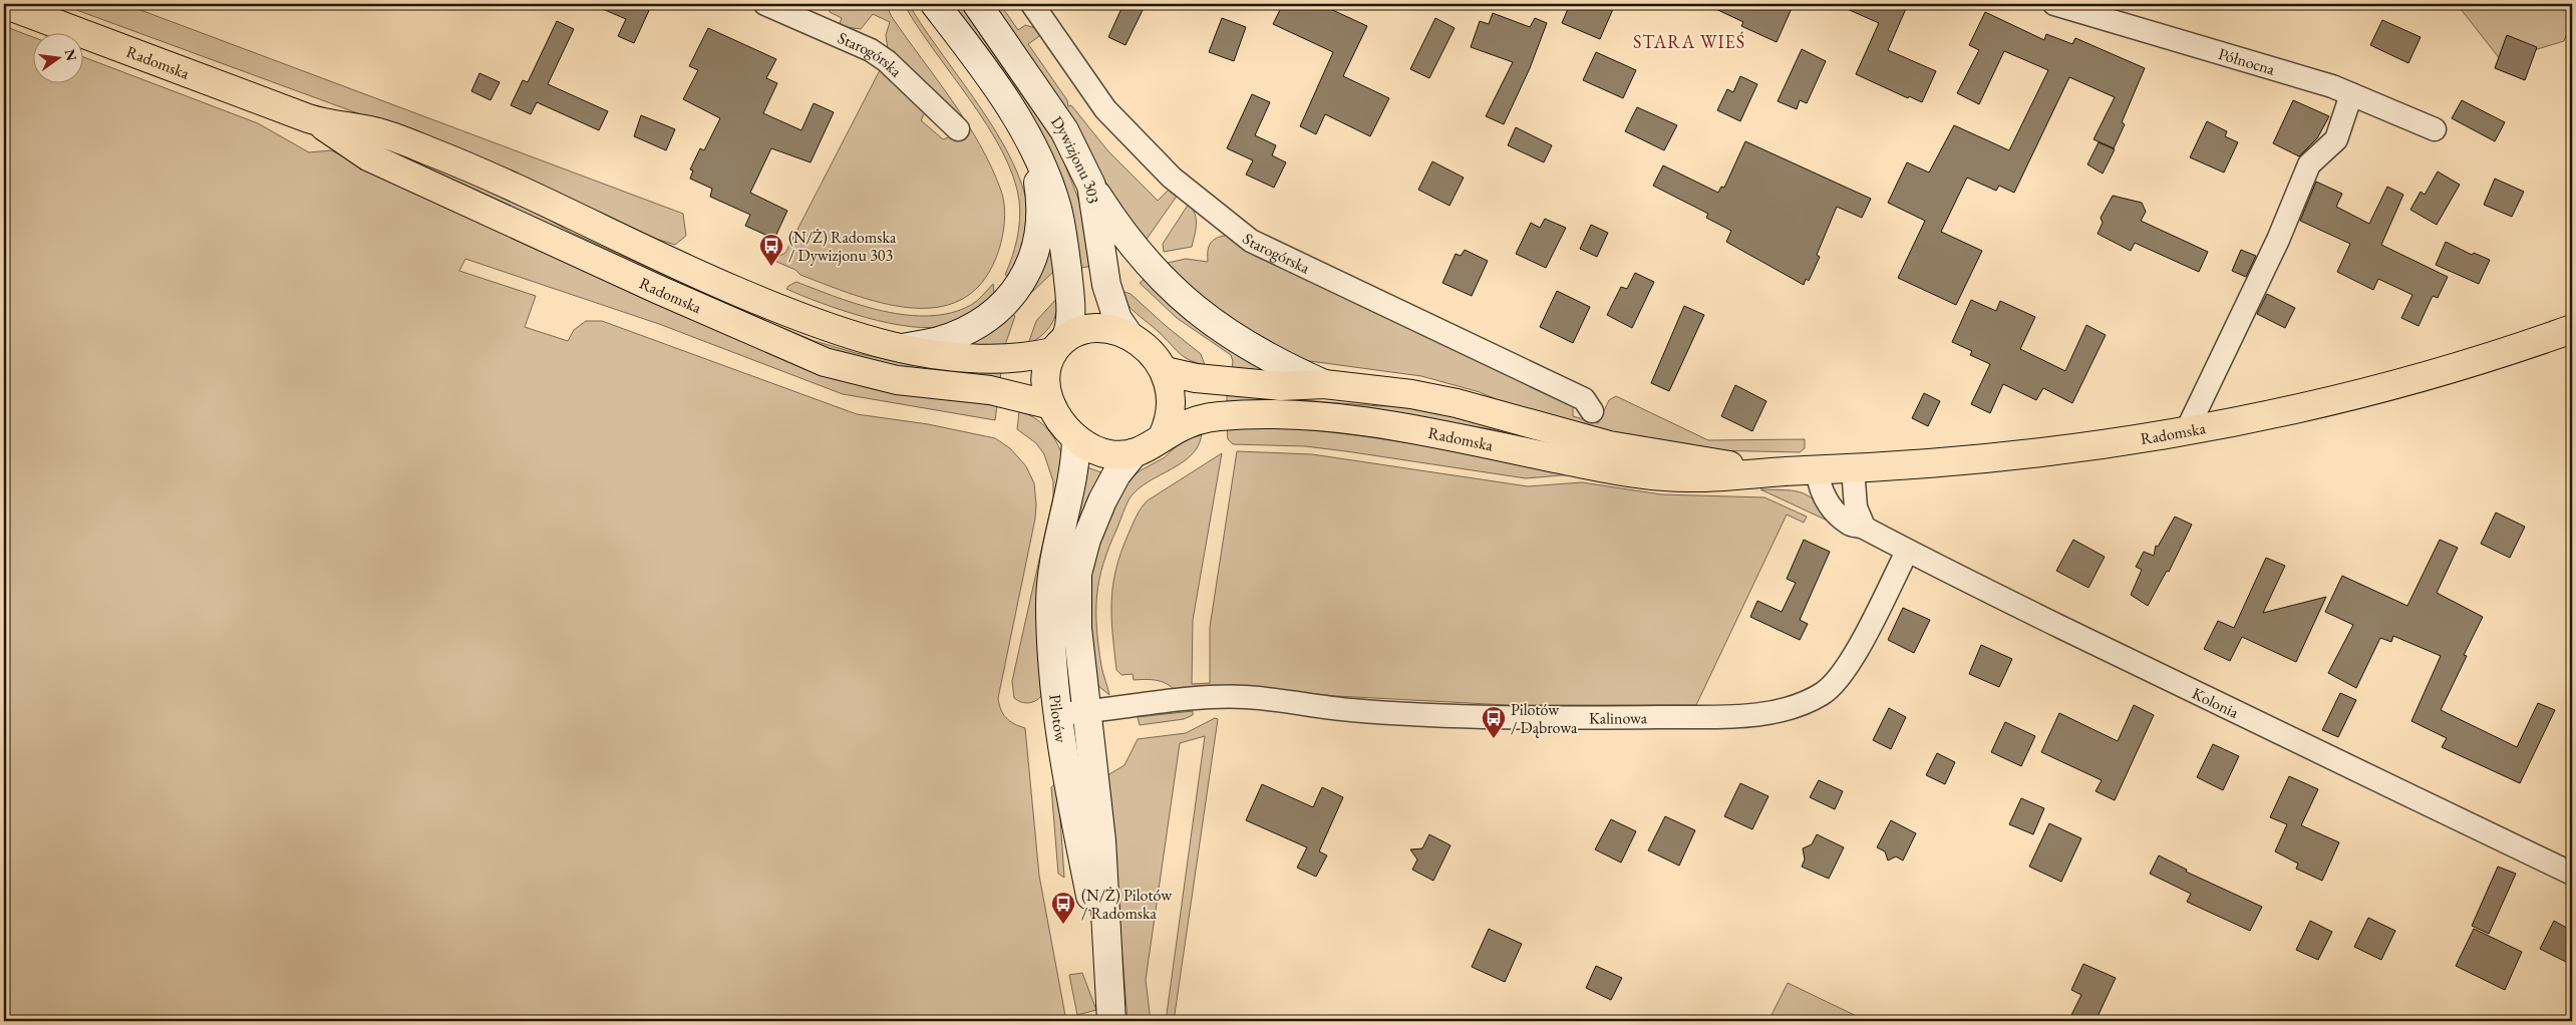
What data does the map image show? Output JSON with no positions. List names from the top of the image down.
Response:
{
  "streets": {
    "main road": ["Radomska", "Dywizjonu 303", "Pilotów"],
    "street": [
      "Starogórska",
      "Północna",
      "Kolonia",
      "Kalinowa"
    ]
  },
  "crossings": [
    ["Radomska", "Dywizjonu 303"],
    ["Radomska", "Kolonia"],
    ["Radomska", "Pilotów"],
    ["Dywizjonu 303", "Pilotów"],
    ["Kolonia", "Kalinowa"],
    ["Kalinowa", "Pilotów"]
  ],
  "districts": ["STARA WIEŚ"],
  "places": {
    "bus stop": ["(N/Ż) Radomska / Dywizjonu 303", "Pilotów / Dąbrowa", "(N/Ż) Pilotów / Radomska"]
  },
  "north": "right"
}
